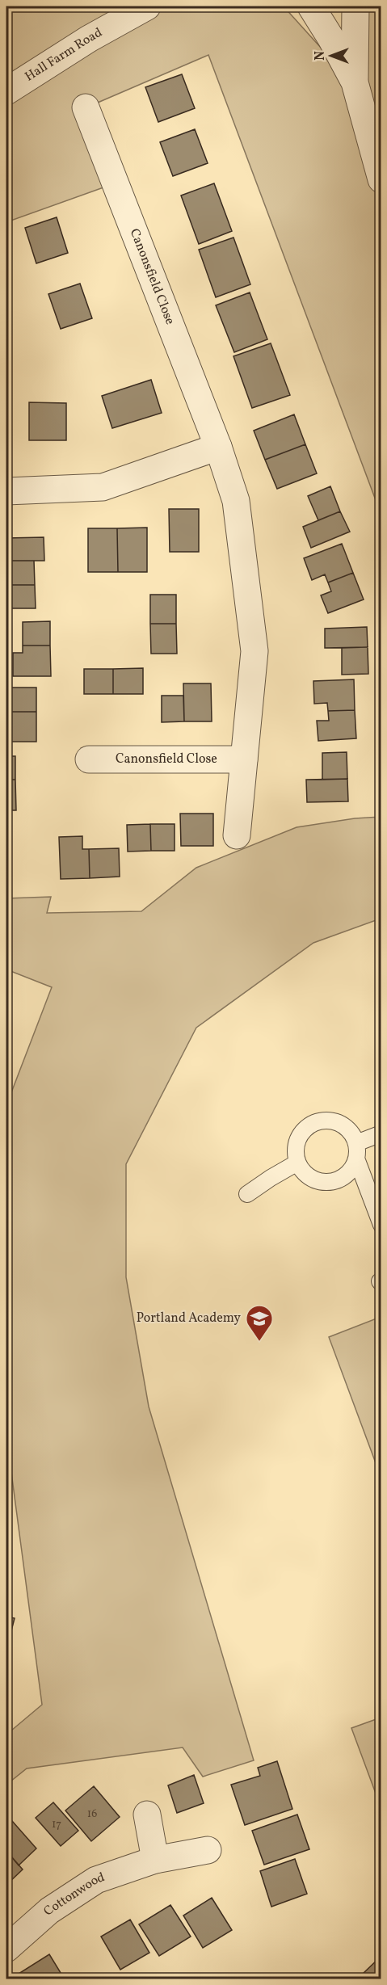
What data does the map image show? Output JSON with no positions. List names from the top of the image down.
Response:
{
  "streets": {
    "street": ["Hall Farm Road", "Canonsfield Close", "Cottonwood"]
  },
  "places": {
    "school or university": ["Portland Academy"]
  },
  "house_numbers": ["16", "17"],
  "north": "left"
}
